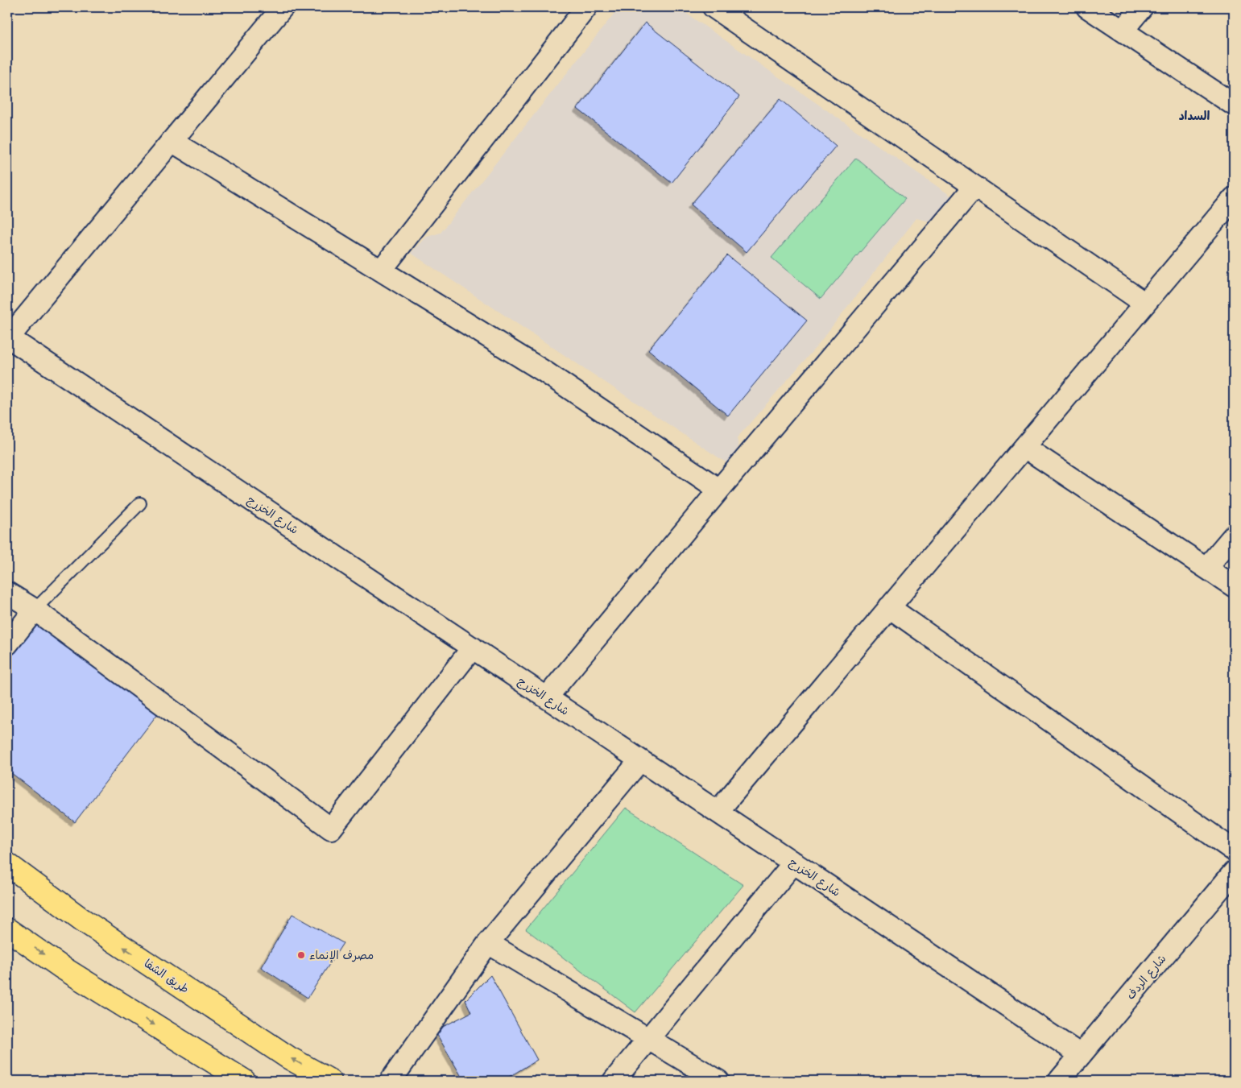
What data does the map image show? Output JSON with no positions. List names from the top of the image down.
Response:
{
  "streets": {
    "main road": ["طريق الشفا"],
    "street": ["شارع الخزرج", "شارع الردف"]
  },
  "crossings": [
    ["شارع الخزرج", "شارع الردف"]
  ],
  "districts": ["السداد"],
  "places": ["مصرف الإنماء"]
}
